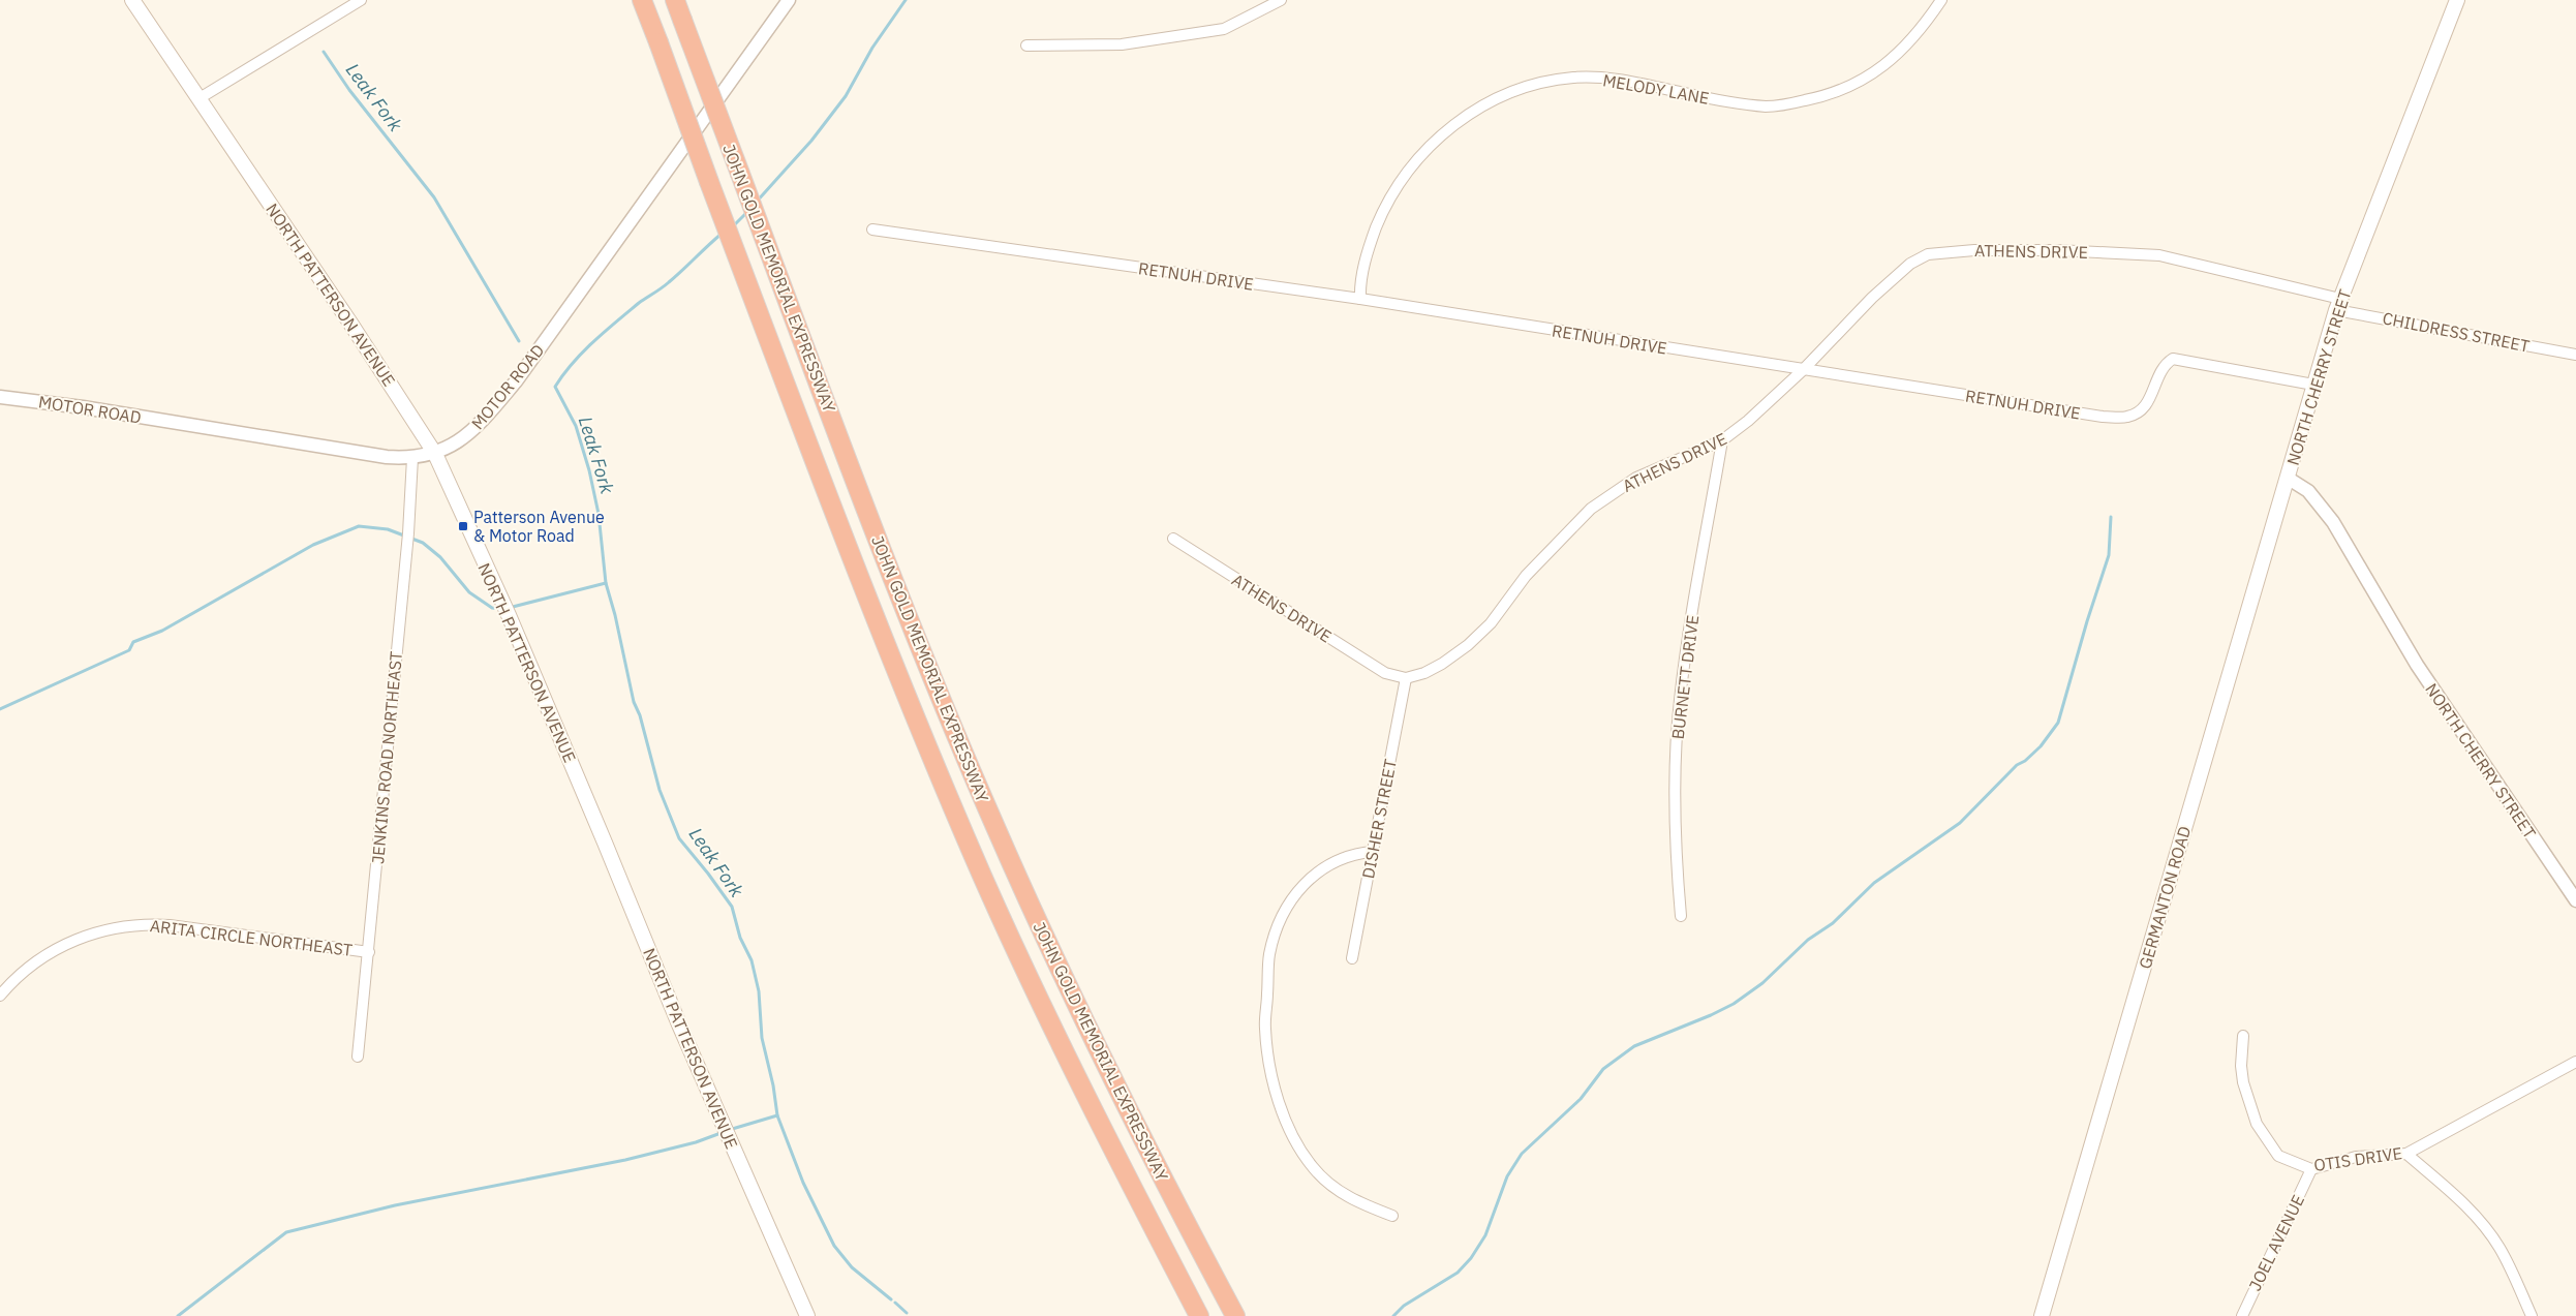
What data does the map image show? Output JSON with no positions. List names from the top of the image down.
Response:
{
  "streets": {
    "highway": ["JOHN GOLD MEMORIAL EXPRESSWAY"],
    "main road": ["NORTH PATTERSON AVENUE", "NORTH CHERRY STREET", "GERMANTON ROAD"],
    "street": [
      "MELODY LANE",
      "ATHENS DRIVE",
      "RETNUH DRIVE",
      "CHILDRESS STREET",
      "MOTOR ROAD",
      "BURNETT DRIVE",
      "JENKINS ROAD NORTHEAST",
      "DISHER STREET",
      "ARITA CIRCLE NORTHEAST",
      "OTIS DRIVE",
      "JOEL AVENUE"
    ]
  },
  "crossings": [
    ["MELODY LANE", "RETNUH DRIVE"],
    ["ATHENS DRIVE", "RETNUH DRIVE"],
    ["ATHENS DRIVE", "CHILDRESS STREET"],
    ["ATHENS DRIVE", "NORTH CHERRY STREET"],
    ["ATHENS DRIVE", "BURNETT DRIVE"],
    ["ATHENS DRIVE", "DISHER STREET"],
    ["RETNUH DRIVE", "NORTH CHERRY STREET"],
    ["NORTH PATTERSON AVENUE", "MOTOR ROAD"],
    ["CHILDRESS STREET", "NORTH CHERRY STREET"],
    ["NORTH CHERRY STREET", "GERMANTON ROAD"],
    ["MOTOR ROAD", "JENKINS ROAD NORTHEAST"],
    ["JENKINS ROAD NORTHEAST", "ARITA CIRCLE NORTHEAST"],
    ["OTIS DRIVE", "JOEL AVENUE"]
  ],
  "water": ["Leak Fork"],
  "places": {
    "transit": ["Patterson Avenue & Motor Road"]
  }
}
